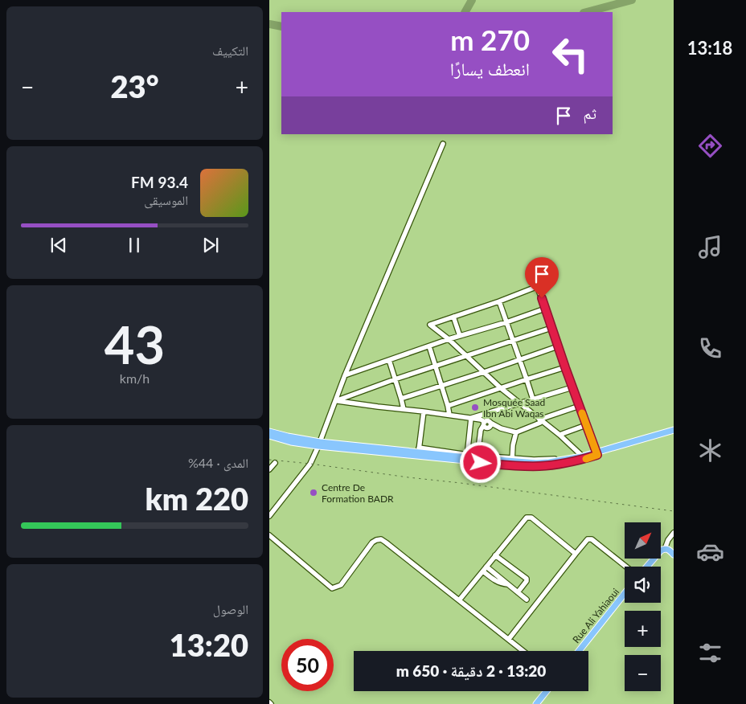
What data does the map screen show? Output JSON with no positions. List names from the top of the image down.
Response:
{
  "streets": {
    "main road": ["Rue Ali Yahiaoui"]
  },
  "places": ["Mosquée Saad Ibn Abi Waqas", "Centre De Formation BADR"],
  "north": "top right",
  "page": {
    "tabs": "13:18",
    "tile": [
      "التكييف",
      ["43", "km/h"],
      ["المدى · 44%", "220 km"],
      ["الوصول", "13:20"]
    ],
    "turn": ["270 m", "انعطف يسارًا"],
    "heat": ["−", "23°", "+"],
    "then": "ثم",
    "song": ["93.4 FM", "الموسيقى"],
    "map_buttons": ["+", "−"],
    "limit": "50",
    "trip": "13:20 · 2 دقيقة · 650 m"
  }
}
